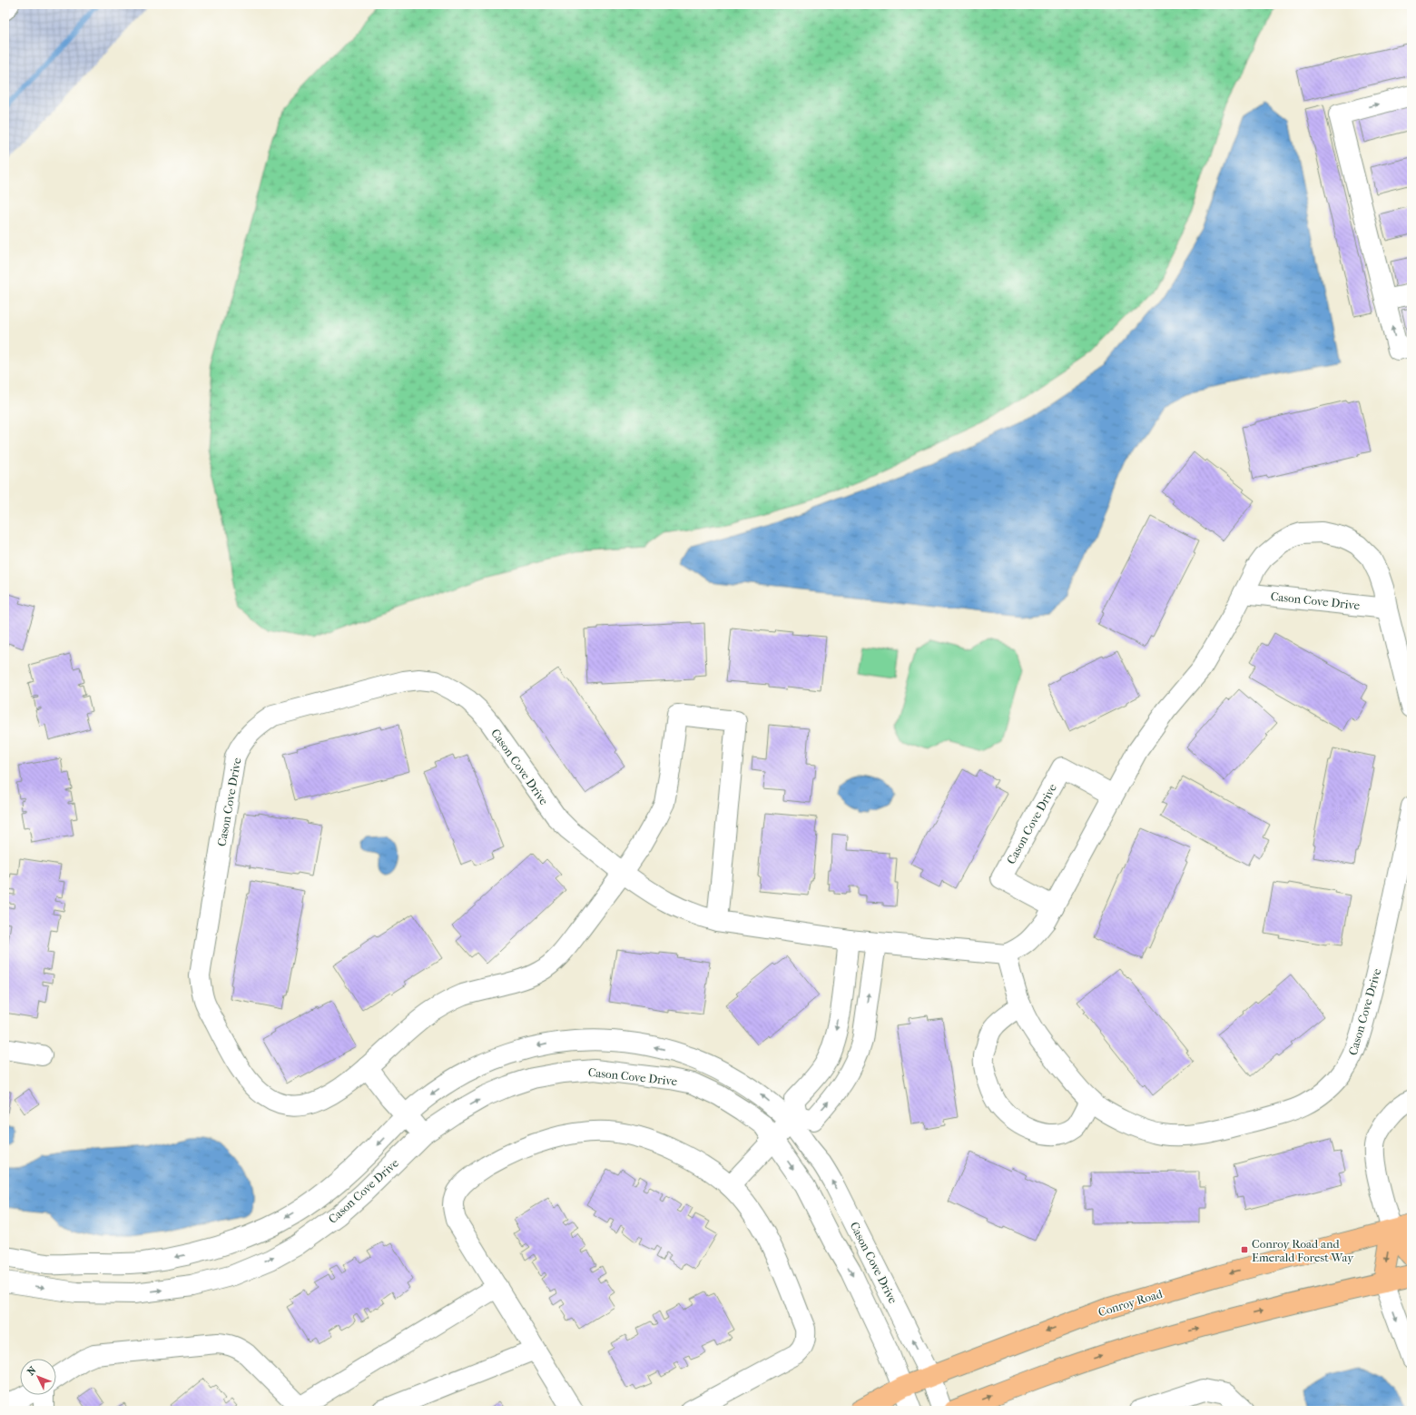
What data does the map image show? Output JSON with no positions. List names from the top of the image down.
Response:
{
  "streets": {
    "main road": ["Conroy Road"],
    "street": ["Cason Cove Drive"]
  },
  "crossings": [
    ["Cason Cove Drive", "Conroy Road"]
  ],
  "places": {
    "transit": ["Conroy Road and Emerald Forest Way"]
  },
  "north": "top left"
}
